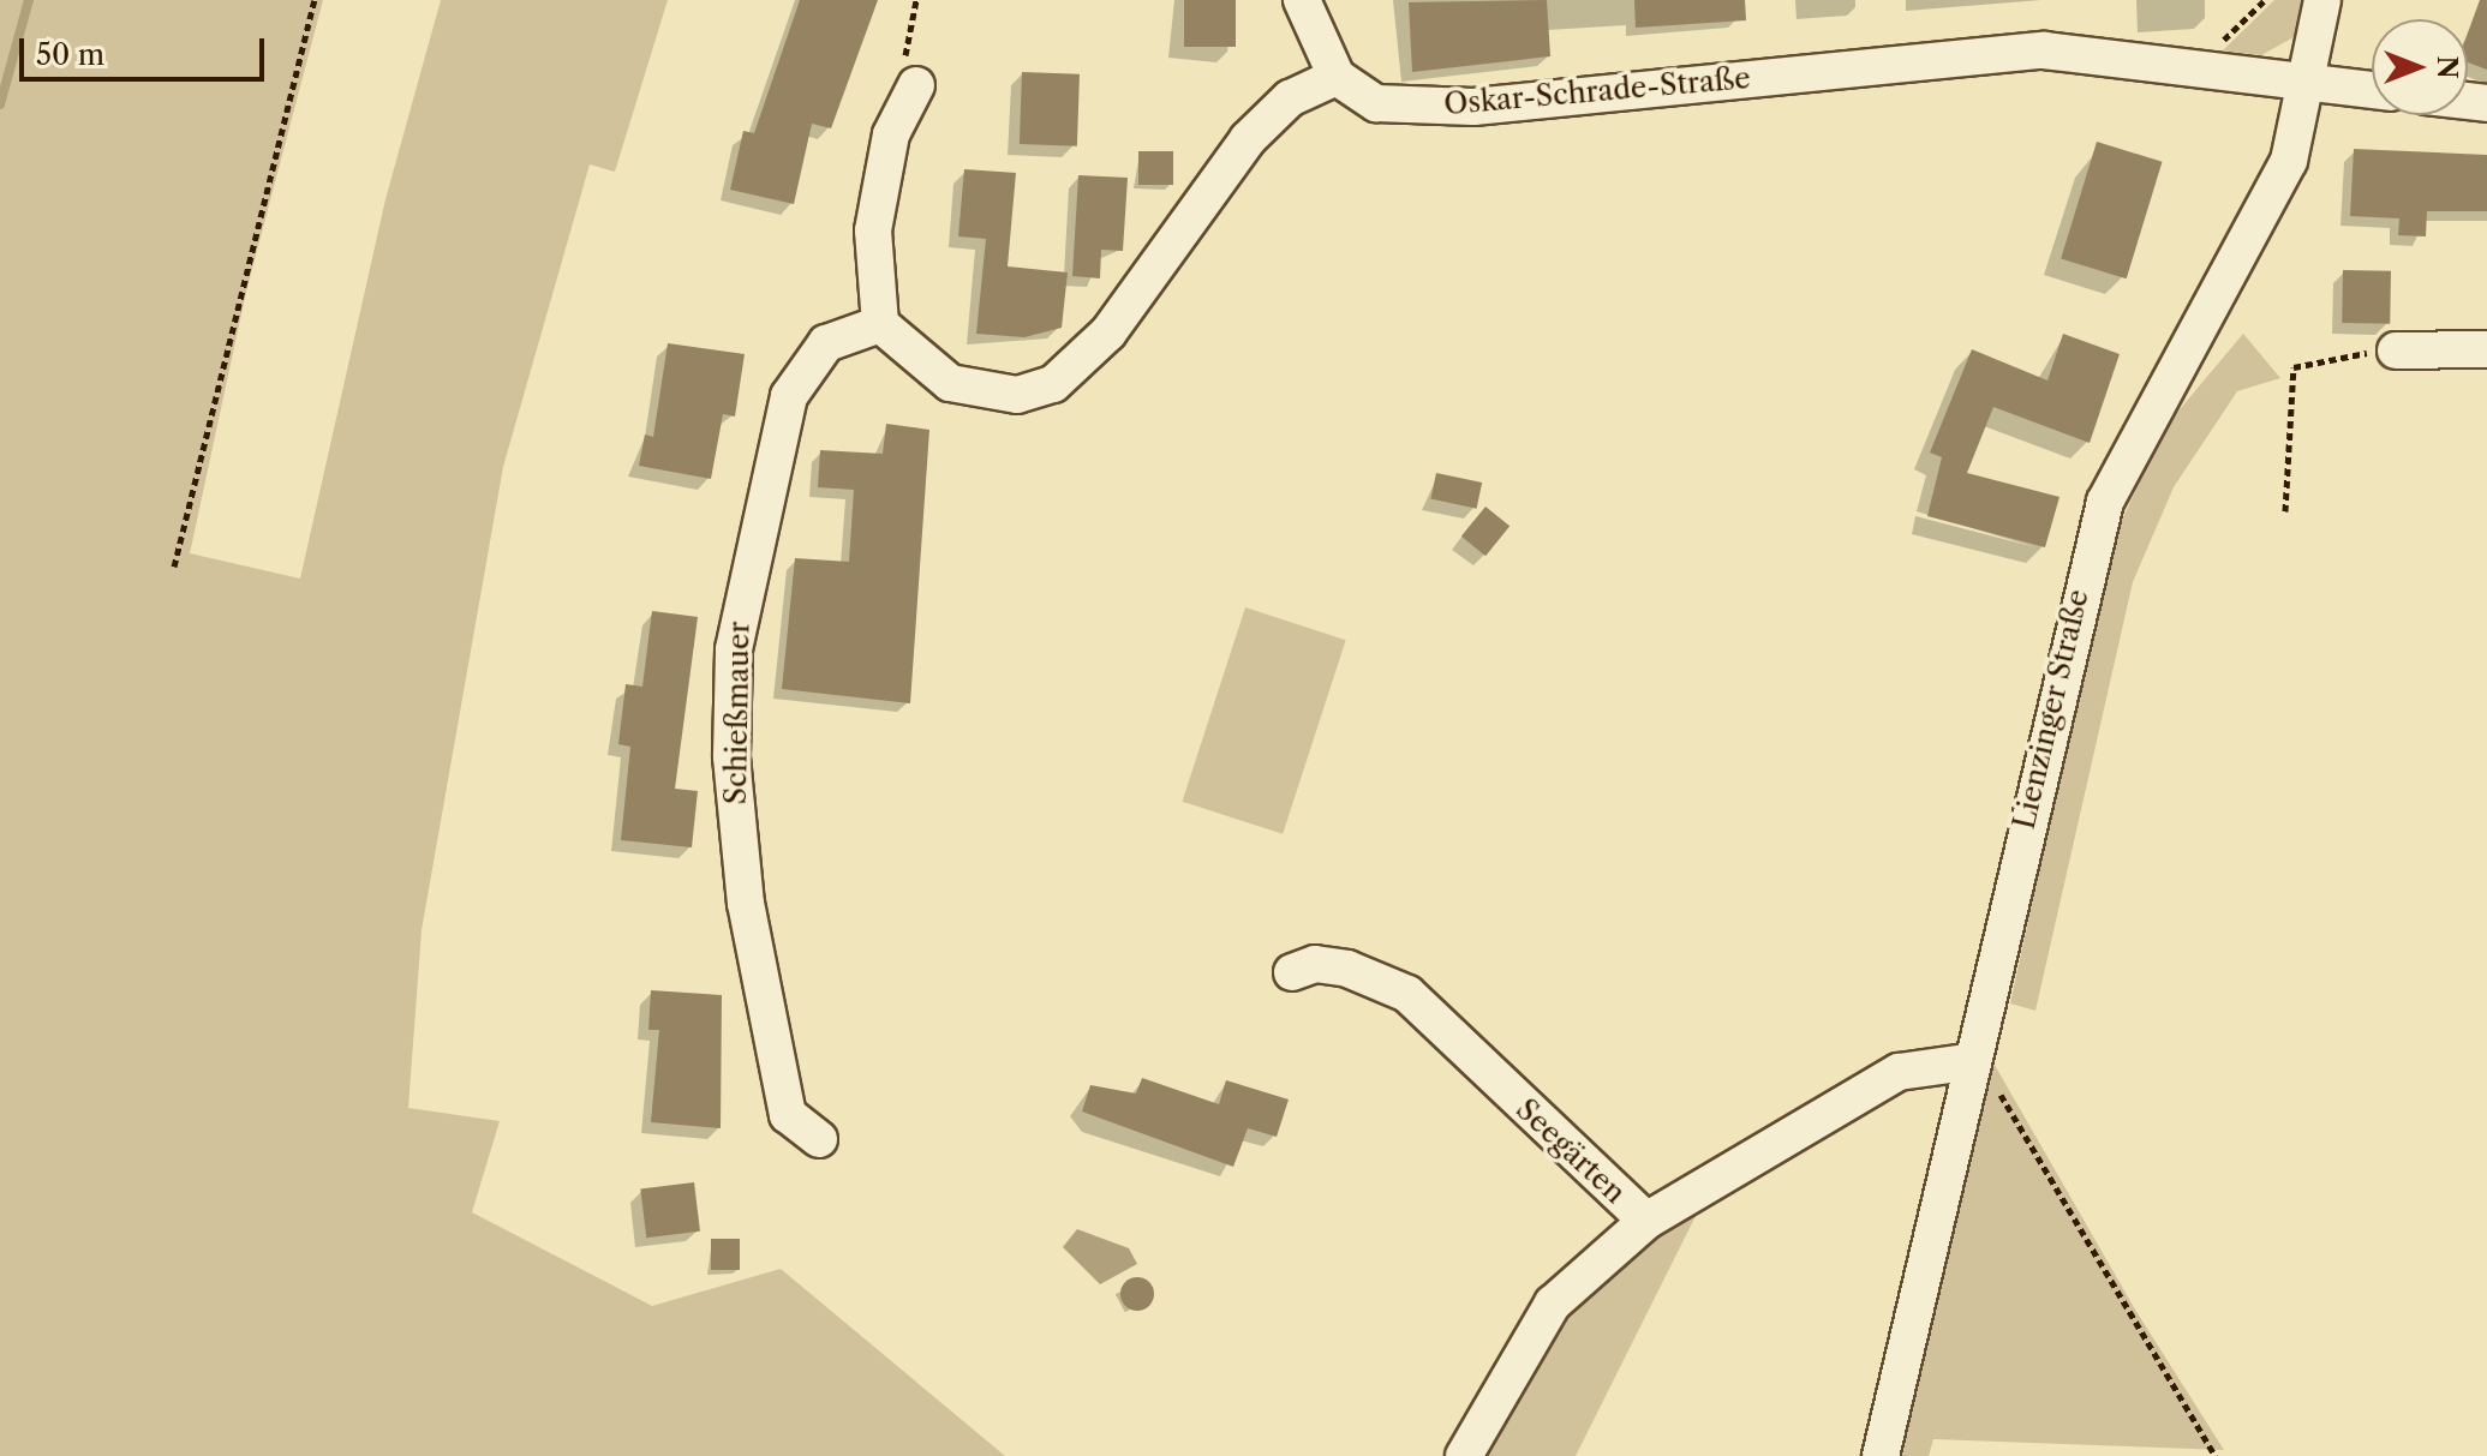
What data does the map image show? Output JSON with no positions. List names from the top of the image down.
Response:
{
  "streets": {
    "street": [
      "Oskar-Schrade-Straße",
      "Lienzinger Straße",
      "Schießmauer",
      "Seegärten"
    ]
  },
  "crossings": [
    ["Oskar-Schrade-Straße", "Lienzinger Straße"],
    ["Lienzinger Straße", "Seegärten"]
  ],
  "scale_bar": "50 m",
  "north": "right"
}
